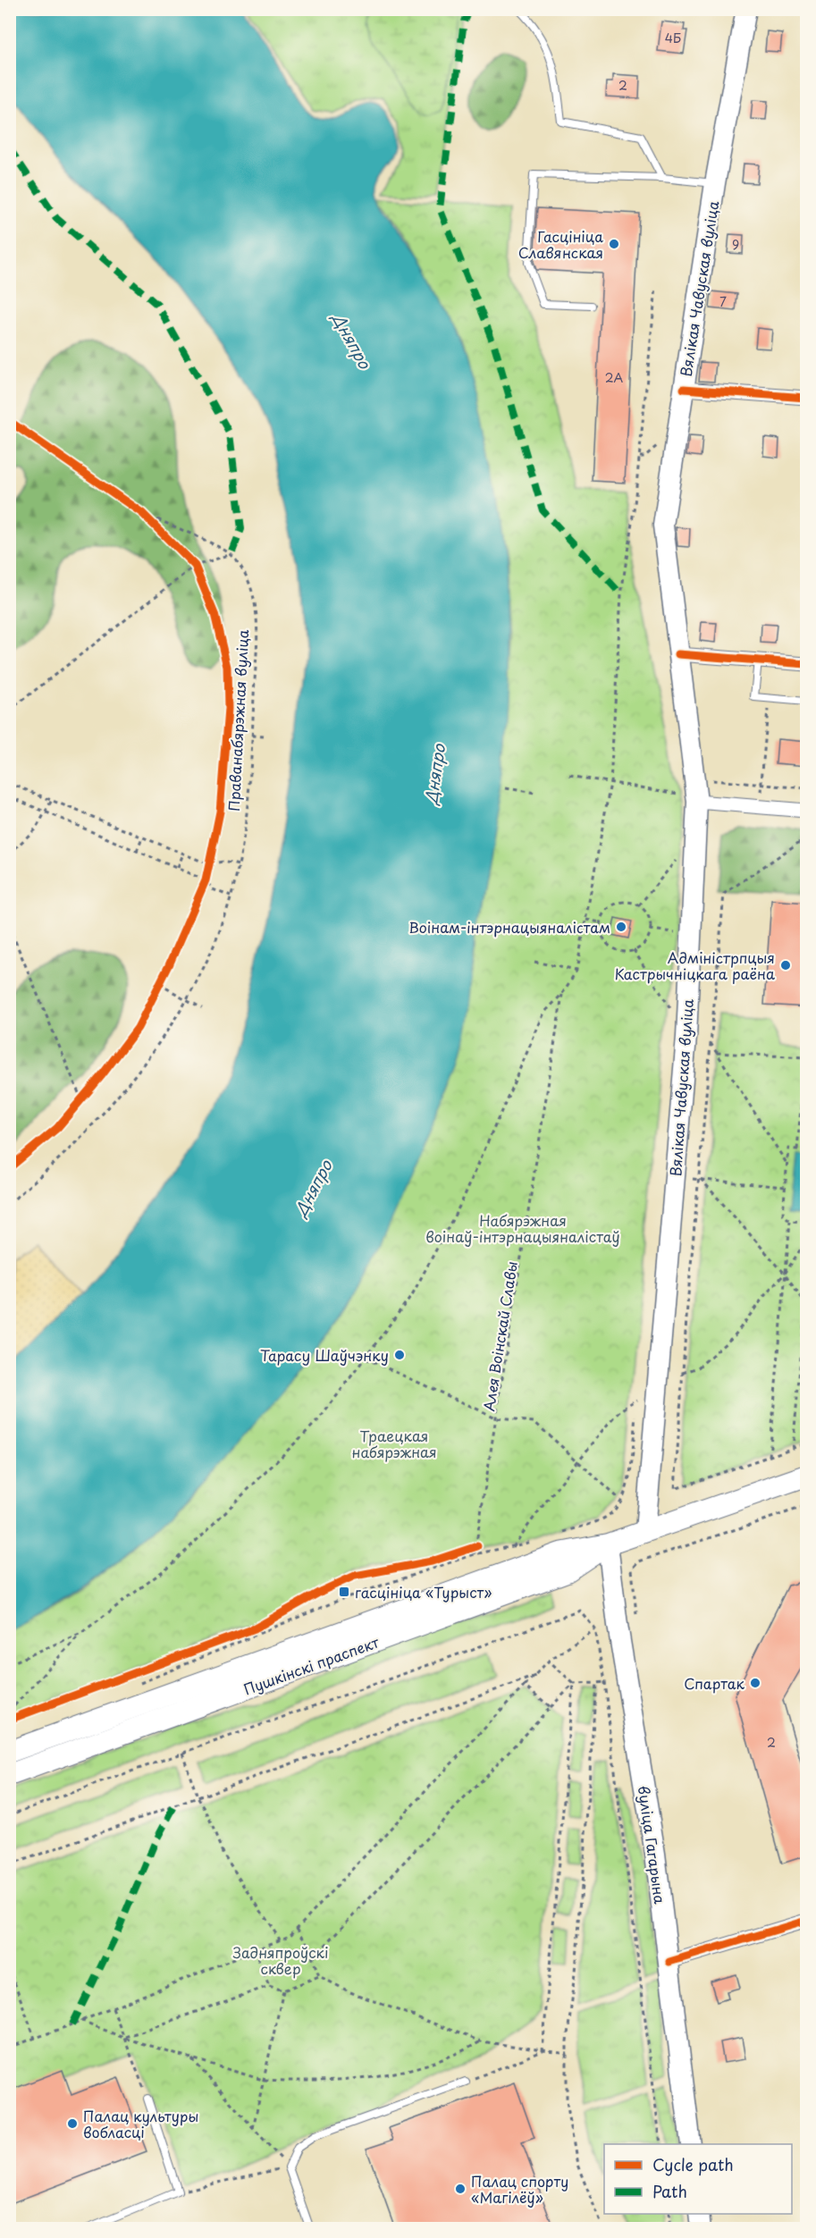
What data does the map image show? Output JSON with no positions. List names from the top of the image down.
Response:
{
  "streets": {
    "main road": ["Вялікая Чавуская вуліца", "Пушкінскі праспект", "вуліца Гагарына"],
    "path": ["Алея Воінскай Славы"],
    "cycle path": ["Праванабярэжная вуліца"]
  },
  "crossings": [
    ["Вялікая Чавуская вуліца", "Пушкінскі праспект"],
    ["Пушкінскі праспект", "вуліца Гагарына"]
  ],
  "water": ["Дняпро"],
  "parks": ["Набярэжная воінаў-інтэрнацыяналістаў", "Траецкая набярэжная", "Задняпроўскі сквер"],
  "places": {
    "other": [
      "Гасцініца Славянская",
      "Воінам-інтэрнацыяналістам",
      "Адміністрпцыя Кастрычніцкага раёна",
      "Тарасу Шаўчэнку",
      "Спартак",
      "Палац культуры вобласці",
      "Палац спорту «Магілёў»"
    ],
    "transit": ["гасцініца «Турыст»"]
  },
  "house_numbers": [
    "4Б",
    "2",
    "9",
    "7",
    "2А",
    "2"
  ],
  "legend": ["Cycle path", "Path"]
}
